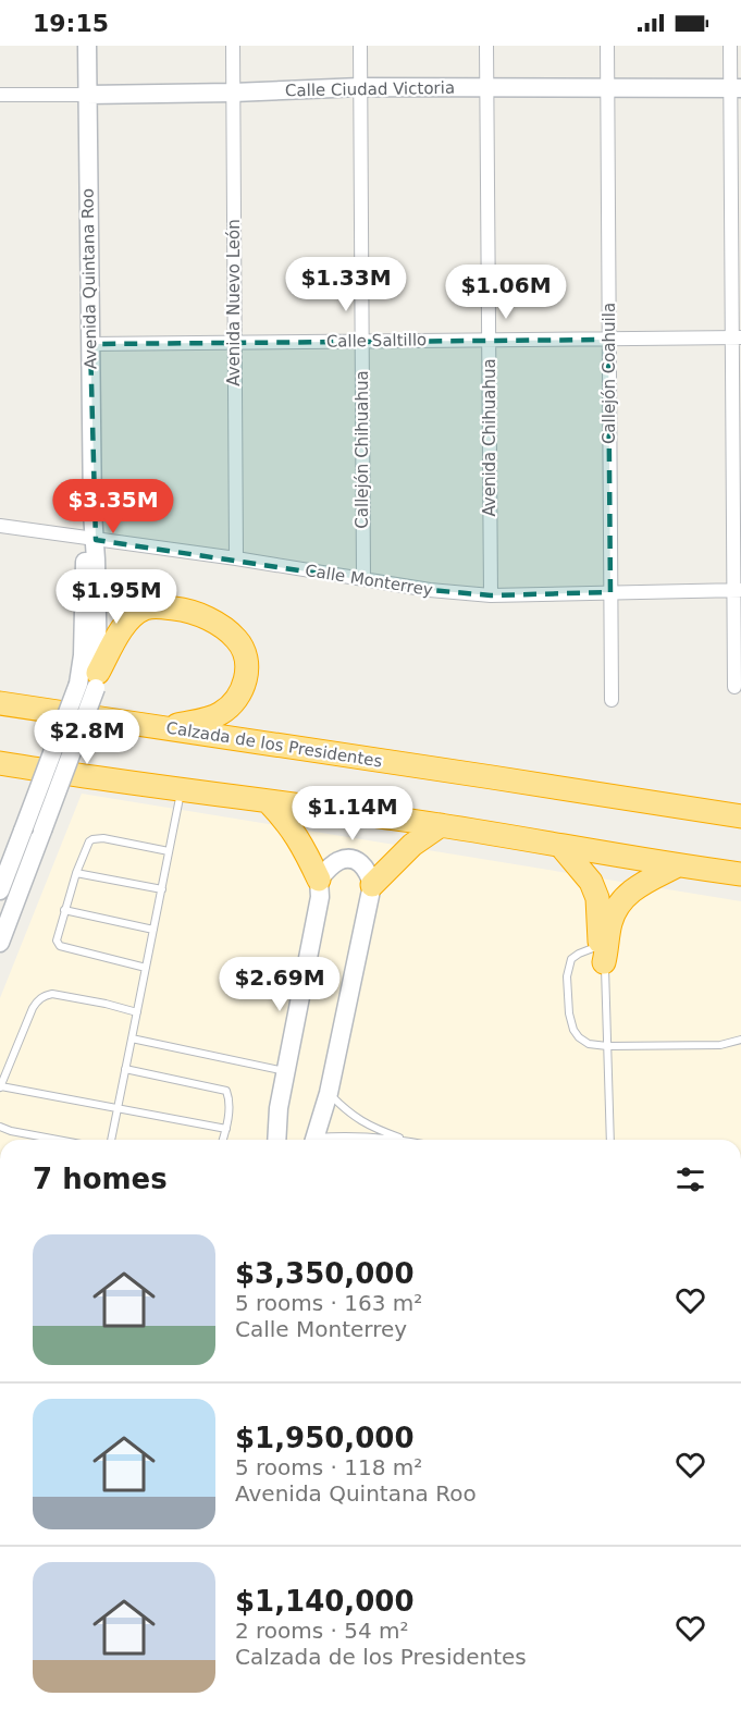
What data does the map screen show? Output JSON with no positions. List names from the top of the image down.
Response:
{
  "streets": {
    "highway": ["Calzada de los Presidentes"],
    "street": [
      "Calle Ciudad Victoria",
      "Avenida Quintana Roo",
      "Avenida Nuevo León",
      "Calle Saltillo",
      "Callejón Coahuila",
      "Avenida Chihuahua",
      "Callejón Chihuahua",
      "Calle Monterrey"
    ]
  },
  "crossings": [
    ["Calle Ciudad Victoria", "Avenida Quintana Roo"],
    ["Calle Ciudad Victoria", "Avenida Nuevo León"],
    ["Calle Ciudad Victoria", "Callejón Coahuila"],
    ["Calle Ciudad Victoria", "Avenida Chihuahua"],
    ["Calle Ciudad Victoria", "Callejón Chihuahua"],
    ["Avenida Quintana Roo", "Calle Saltillo"],
    ["Avenida Quintana Roo", "Calle Monterrey"],
    ["Avenida Nuevo León", "Calle Saltillo"],
    ["Avenida Nuevo León", "Calle Monterrey"],
    ["Calle Saltillo", "Callejón Coahuila"],
    ["Calle Saltillo", "Avenida Chihuahua"],
    ["Calle Saltillo", "Callejón Chihuahua"],
    ["Callejón Coahuila", "Calle Monterrey"],
    ["Avenida Chihuahua", "Calle Monterrey"],
    ["Callejón Chihuahua", "Calle Monterrey"]
  ],
  "page": {
    "status": "19:15",
    "price": [
      "$1.33M",
      "$1.06M",
      "$3.35M",
      "$1.95M",
      "$2.8M",
      "$1.14M",
      "$2.69M"
    ],
    "heading": "7 homes",
    "list": [
      {
        "name": "$3,350,000",
        "note": "5 rooms · 163 m² · Calle Monterrey"
      },
      {
        "name": "$1,950,000",
        "note": "5 rooms · 118 m² · Avenida Quintana Roo"
      },
      {
        "name": "$1,140,000",
        "note": "2 rooms · 54 m² · Calzada de los Presidentes"
      }
    ]
  }
}
